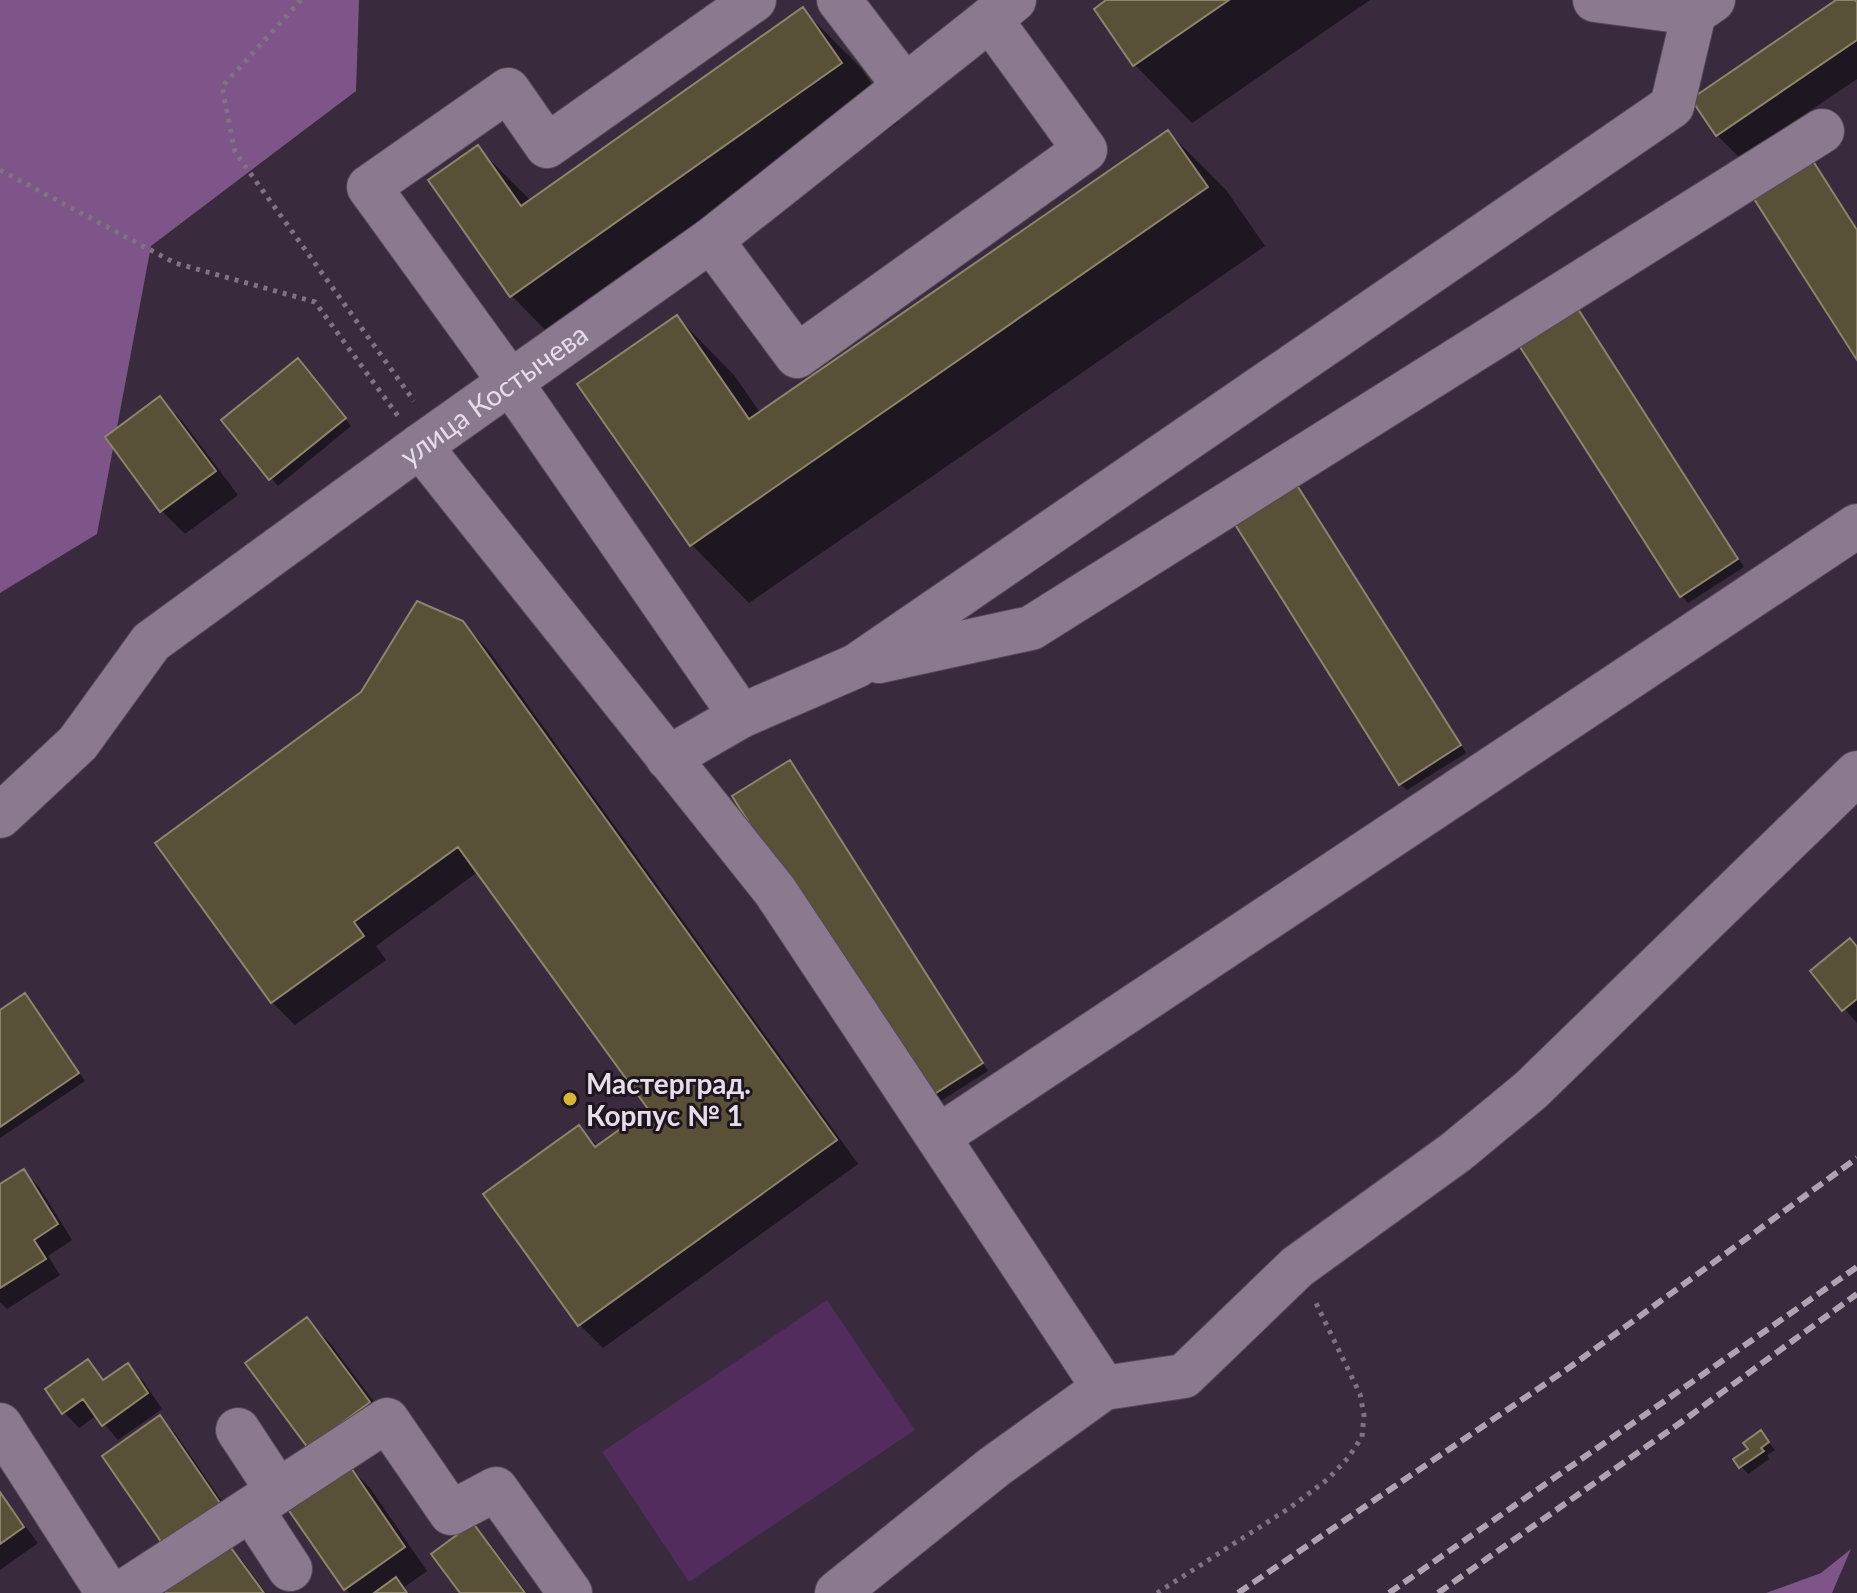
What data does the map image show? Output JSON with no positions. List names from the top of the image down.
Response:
{
  "streets": {
    "street": ["улица Костычева"]
  },
  "places": ["Мастерград. Корпус № 1"]
}
